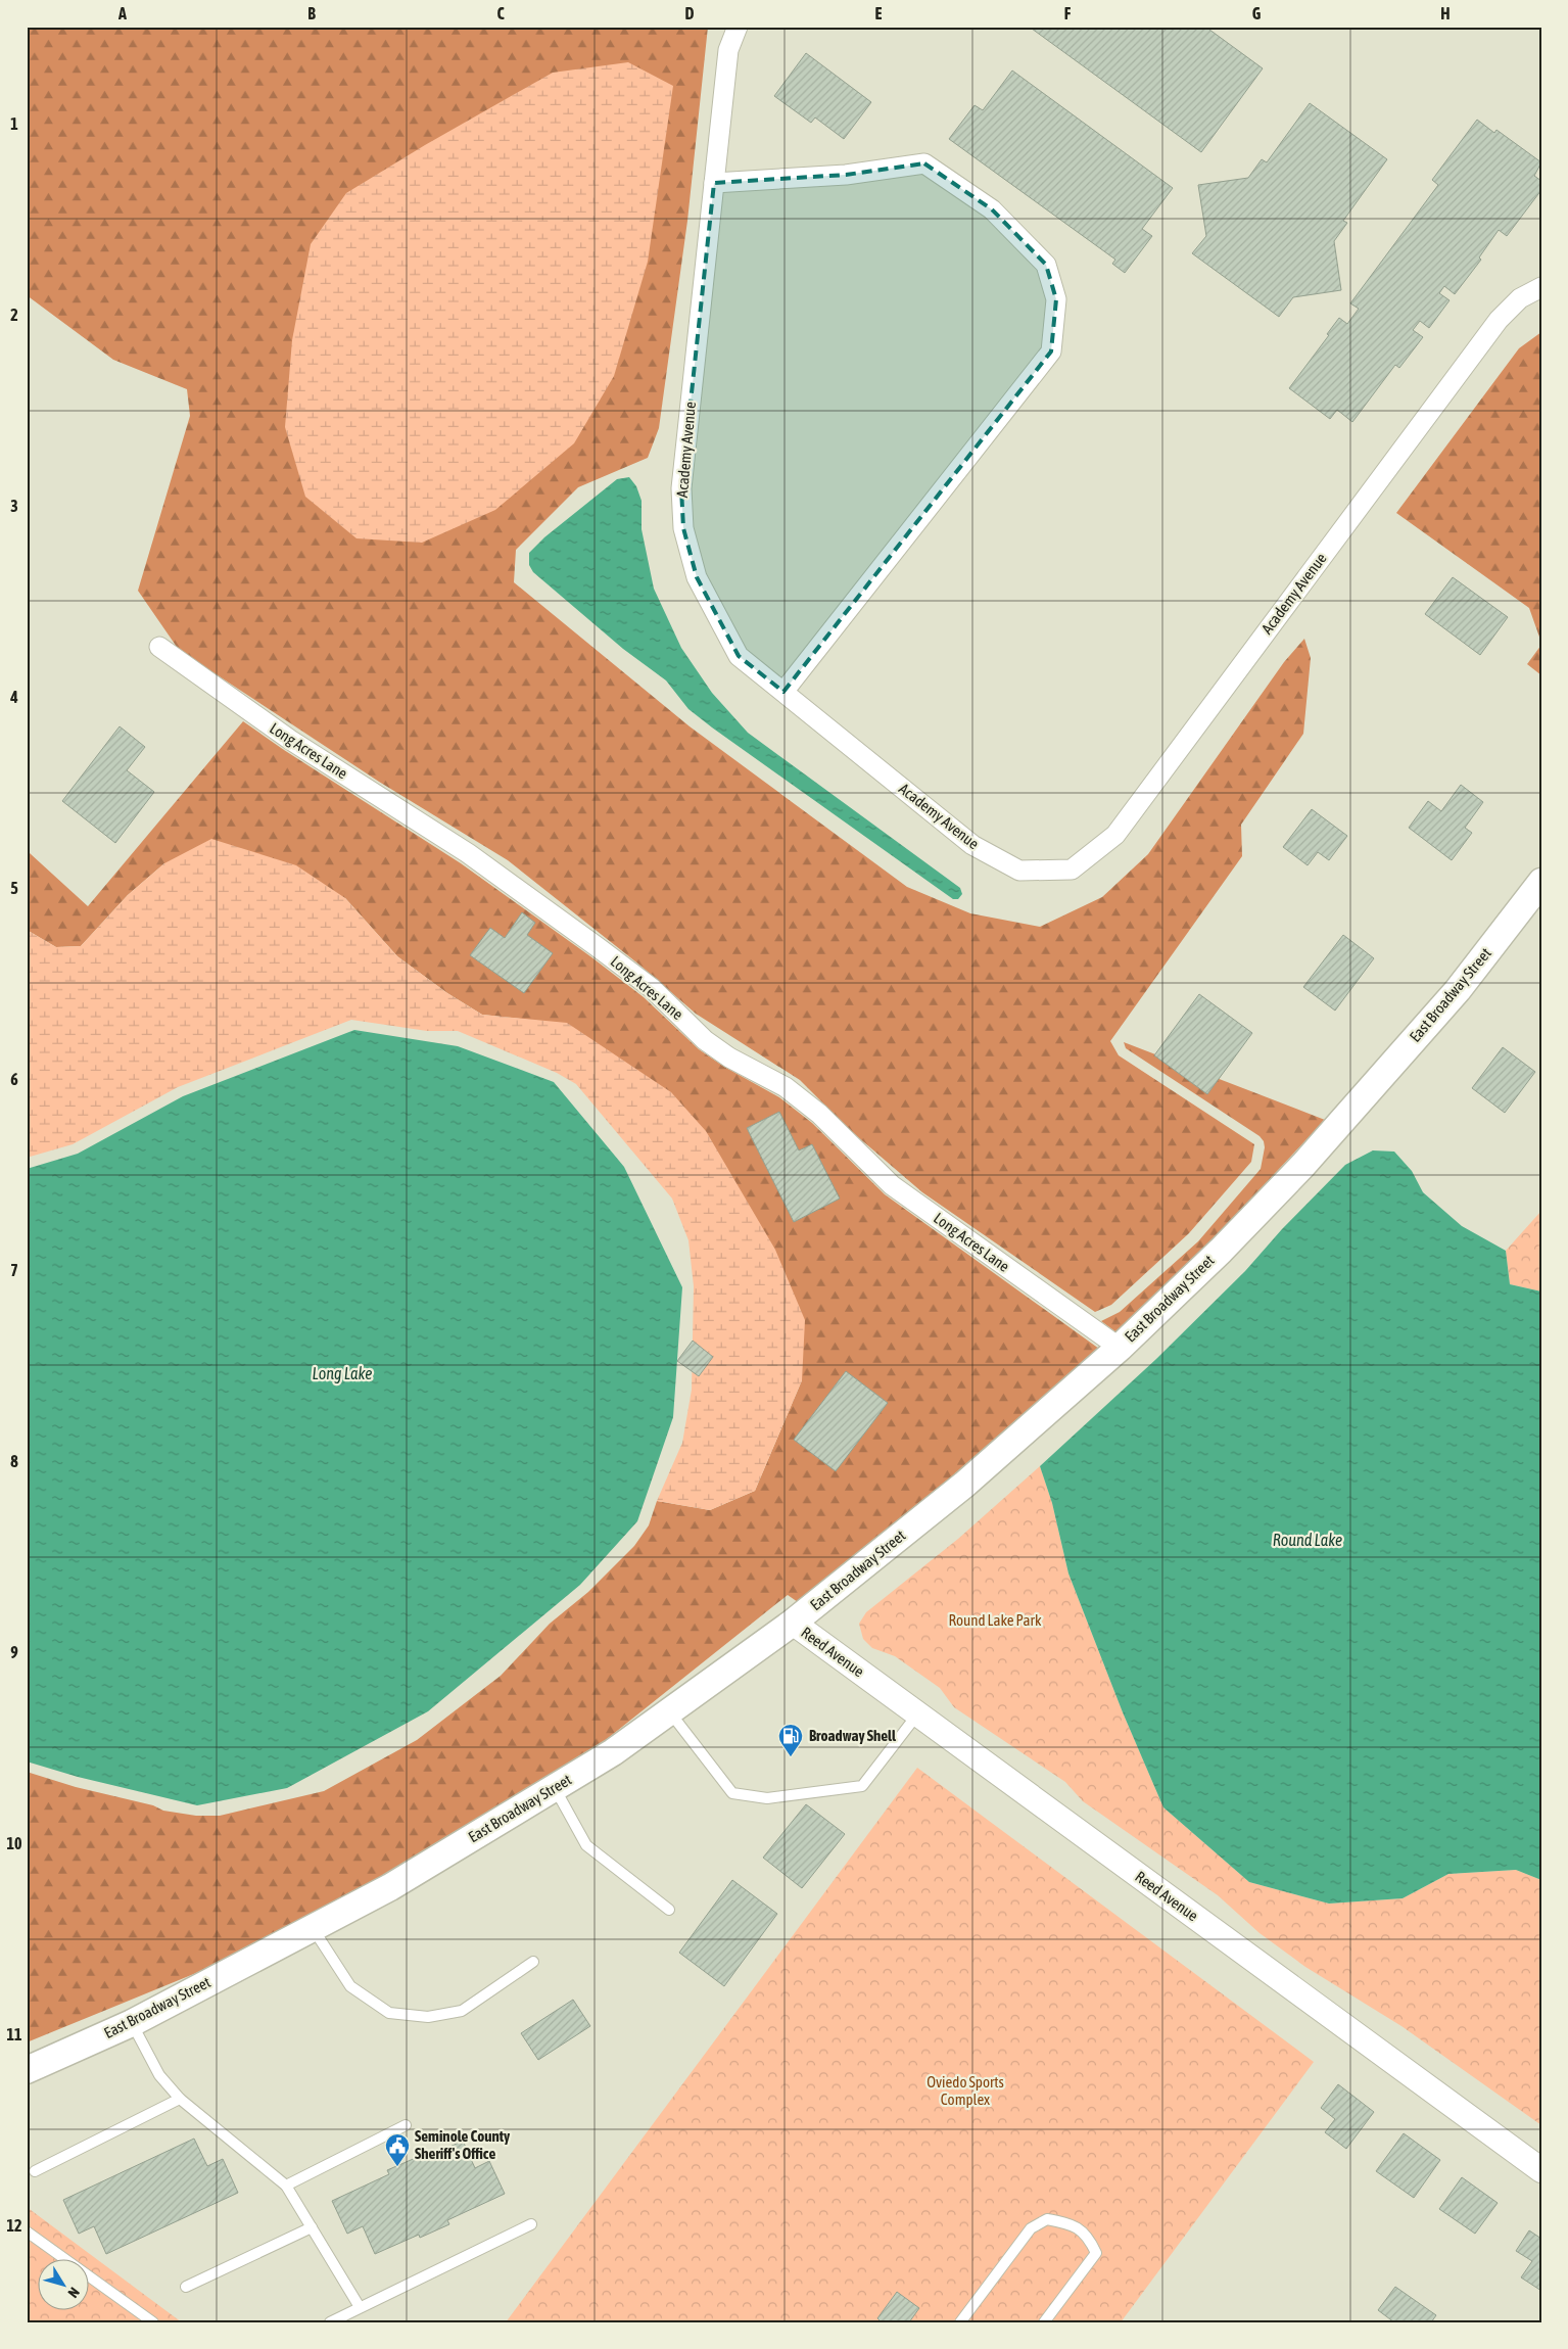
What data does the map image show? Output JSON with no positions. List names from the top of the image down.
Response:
{
  "streets": {
    "main road": ["East Broadway Street"],
    "street": ["Academy Avenue", "Long Acres Lane", "Reed Avenue"]
  },
  "crossings": [
    ["Long Acres Lane", "East Broadway Street"],
    ["East Broadway Street", "Reed Avenue"]
  ],
  "water": ["Long Lake", "Round Lake"],
  "parks": ["Round Lake Park", "Oviedo Sports Complex"],
  "places": {
    "fuel station": ["Broadway Shell"],
    "public building": ["Seminole County Sheriff's Office"]
  },
  "north": "bottom right",
  "grid": {
    "columns": [
      "A",
      "B",
      "C",
      "D",
      "E",
      "F",
      "G",
      "H"
    ],
    "rows": [
      "1",
      "2",
      "3",
      "4",
      "5",
      "6",
      "7",
      "8",
      "9",
      "10",
      "11",
      "12"
    ]
  }
}
